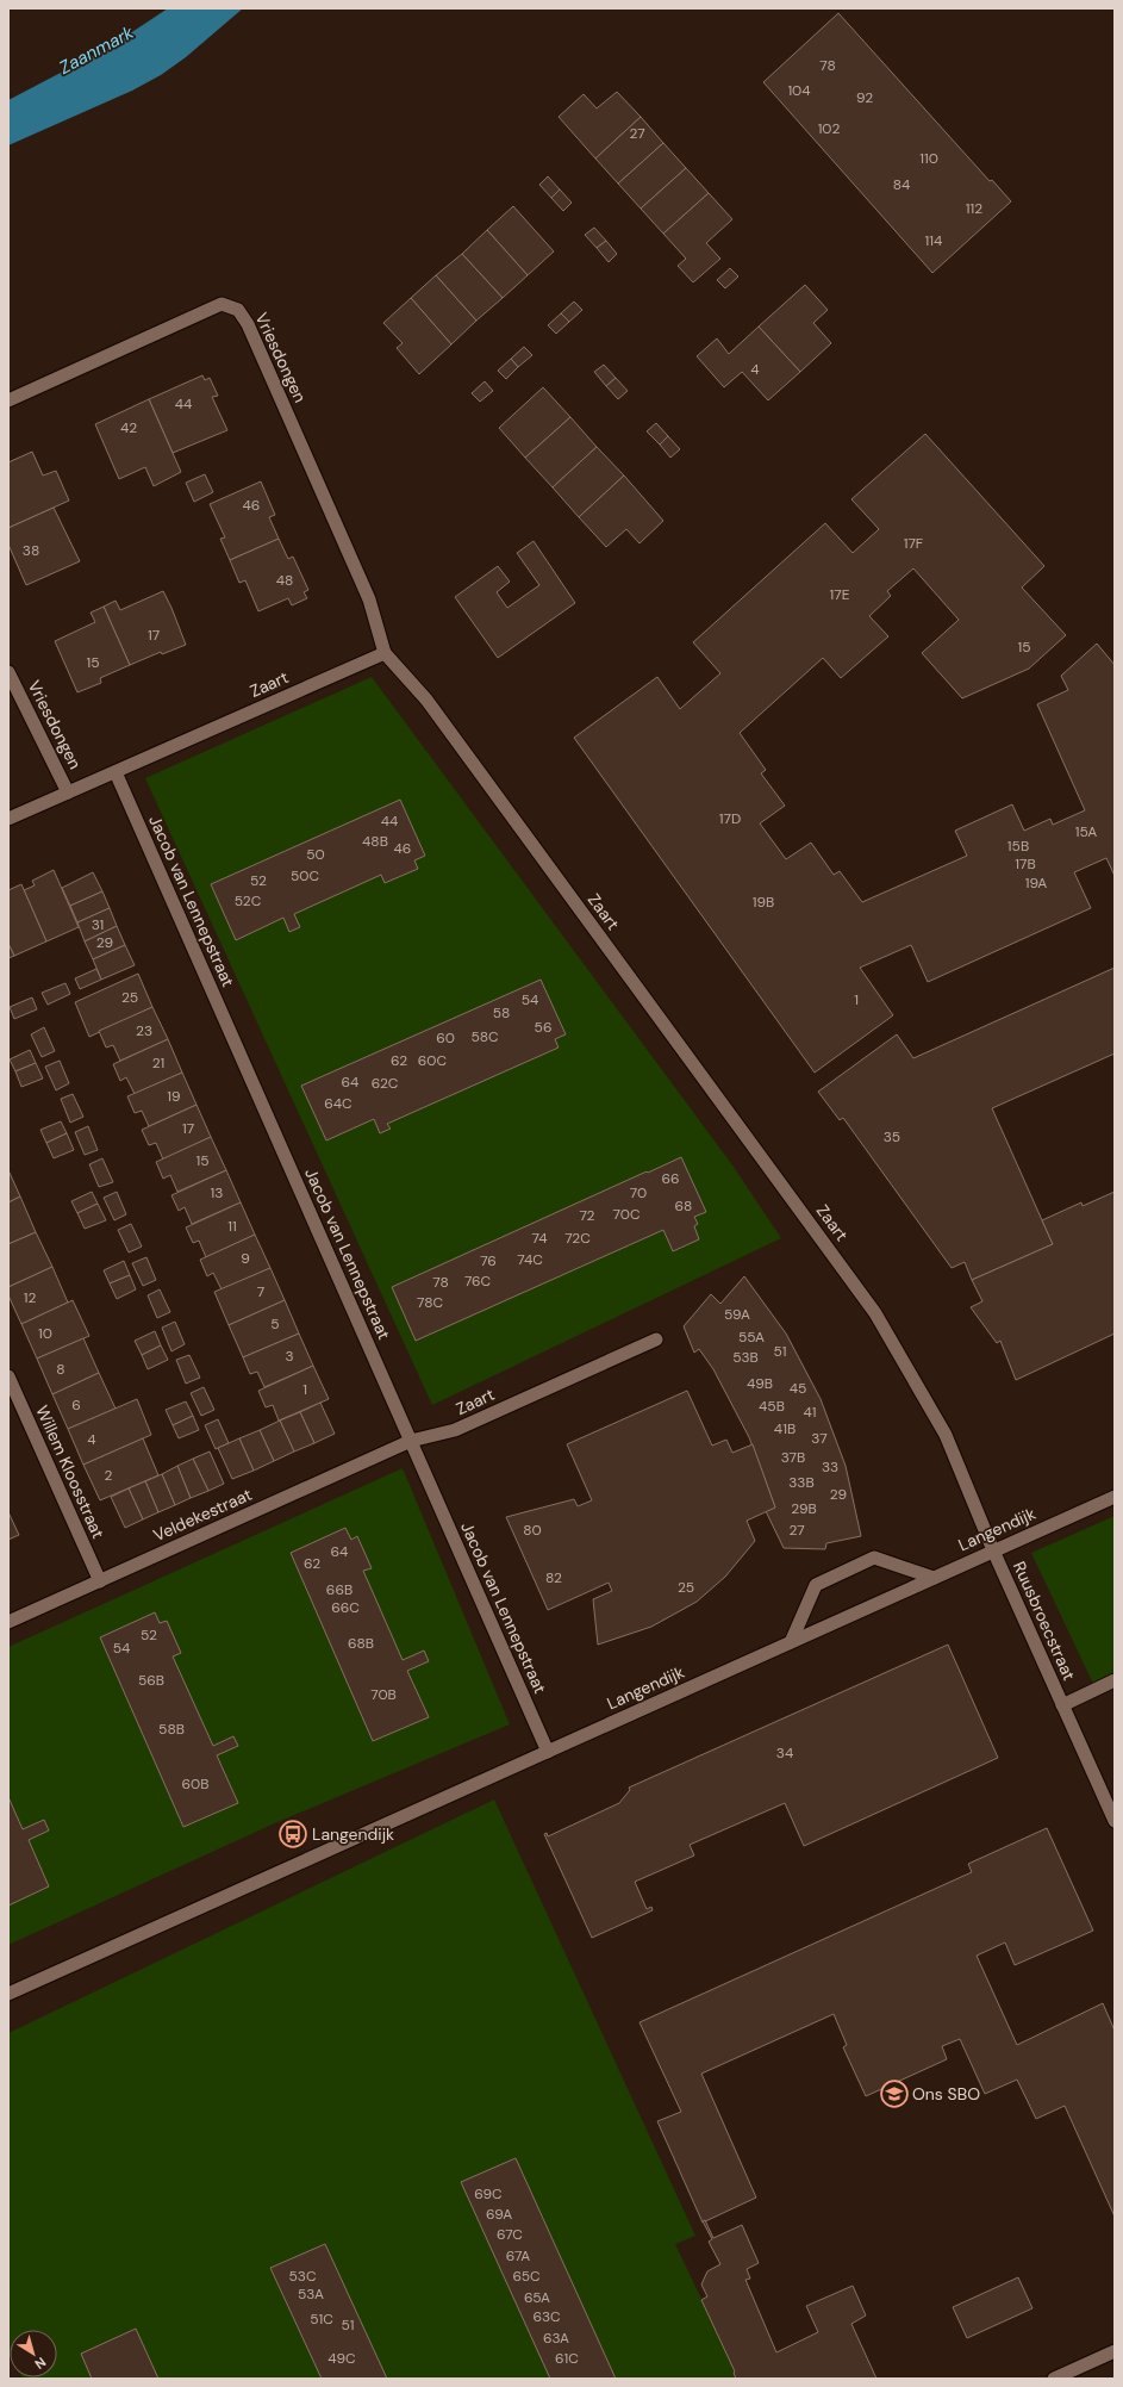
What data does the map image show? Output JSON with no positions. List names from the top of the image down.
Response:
{
  "streets": {
    "street": [
      "Vriesdongen",
      "Zaart",
      "Jacob van Lennepstraat",
      "Willem Kloosstraat",
      "Veldekestraat",
      "Langendijk",
      "Ruusbroecstraat"
    ]
  },
  "crossings": [
    ["Vriesdongen", "Zaart"],
    ["Zaart", "Jacob van Lennepstraat"],
    ["Zaart", "Veldekestraat"],
    ["Zaart", "Langendijk"],
    ["Zaart", "Ruusbroecstraat"],
    ["Jacob van Lennepstraat", "Veldekestraat"],
    ["Jacob van Lennepstraat", "Langendijk"],
    ["Willem Kloosstraat", "Veldekestraat"],
    ["Langendijk", "Ruusbroecstraat"]
  ],
  "water": ["Zaanmark"],
  "places": {
    "bus stop": ["Langendijk"],
    "school or university": ["Ons SBO"]
  },
  "house_numbers": [
    "78",
    "104",
    "92",
    "102",
    "27",
    "110",
    "84",
    "112",
    "114",
    "4",
    "44",
    "42",
    "46",
    "17F",
    "38",
    "48",
    "17E",
    "17",
    "15",
    "15",
    "17D",
    "44",
    "15A",
    "48B",
    "15B",
    "46",
    "50",
    "17B",
    "50C",
    "52",
    "19A",
    "52C",
    "19B",
    "31",
    "29",
    "25",
    "54",
    "1",
    "58",
    "56",
    "23",
    "58C",
    "60",
    "62",
    "60C",
    "21",
    "64",
    "62C",
    "19",
    "64C",
    "17",
    "35",
    "15",
    "66",
    "13",
    "70",
    "68",
    "70C",
    "72",
    "11",
    "74",
    "72C",
    "9",
    "74C",
    "76",
    "76C",
    "78",
    "7",
    "12",
    "78C",
    "59A",
    "5",
    "10",
    "55A",
    "51",
    "3",
    "53B",
    "8",
    "49B",
    "45",
    "1",
    "6",
    "45B",
    "41",
    "41B",
    "37",
    "4",
    "37B",
    "33",
    "2",
    "33B",
    "29",
    "29B",
    "80",
    "27",
    "64",
    "62",
    "82",
    "25",
    "66B",
    "66C",
    "52",
    "68B",
    "54",
    "56B",
    "70B",
    "58B",
    "34",
    "60B",
    "69C",
    "69A",
    "67C",
    "67A",
    "53C",
    "65C",
    "53A",
    "65A",
    "63C",
    "51C",
    "51",
    "63A",
    "49C",
    "61C"
  ],
  "north": "bottom right"
}
